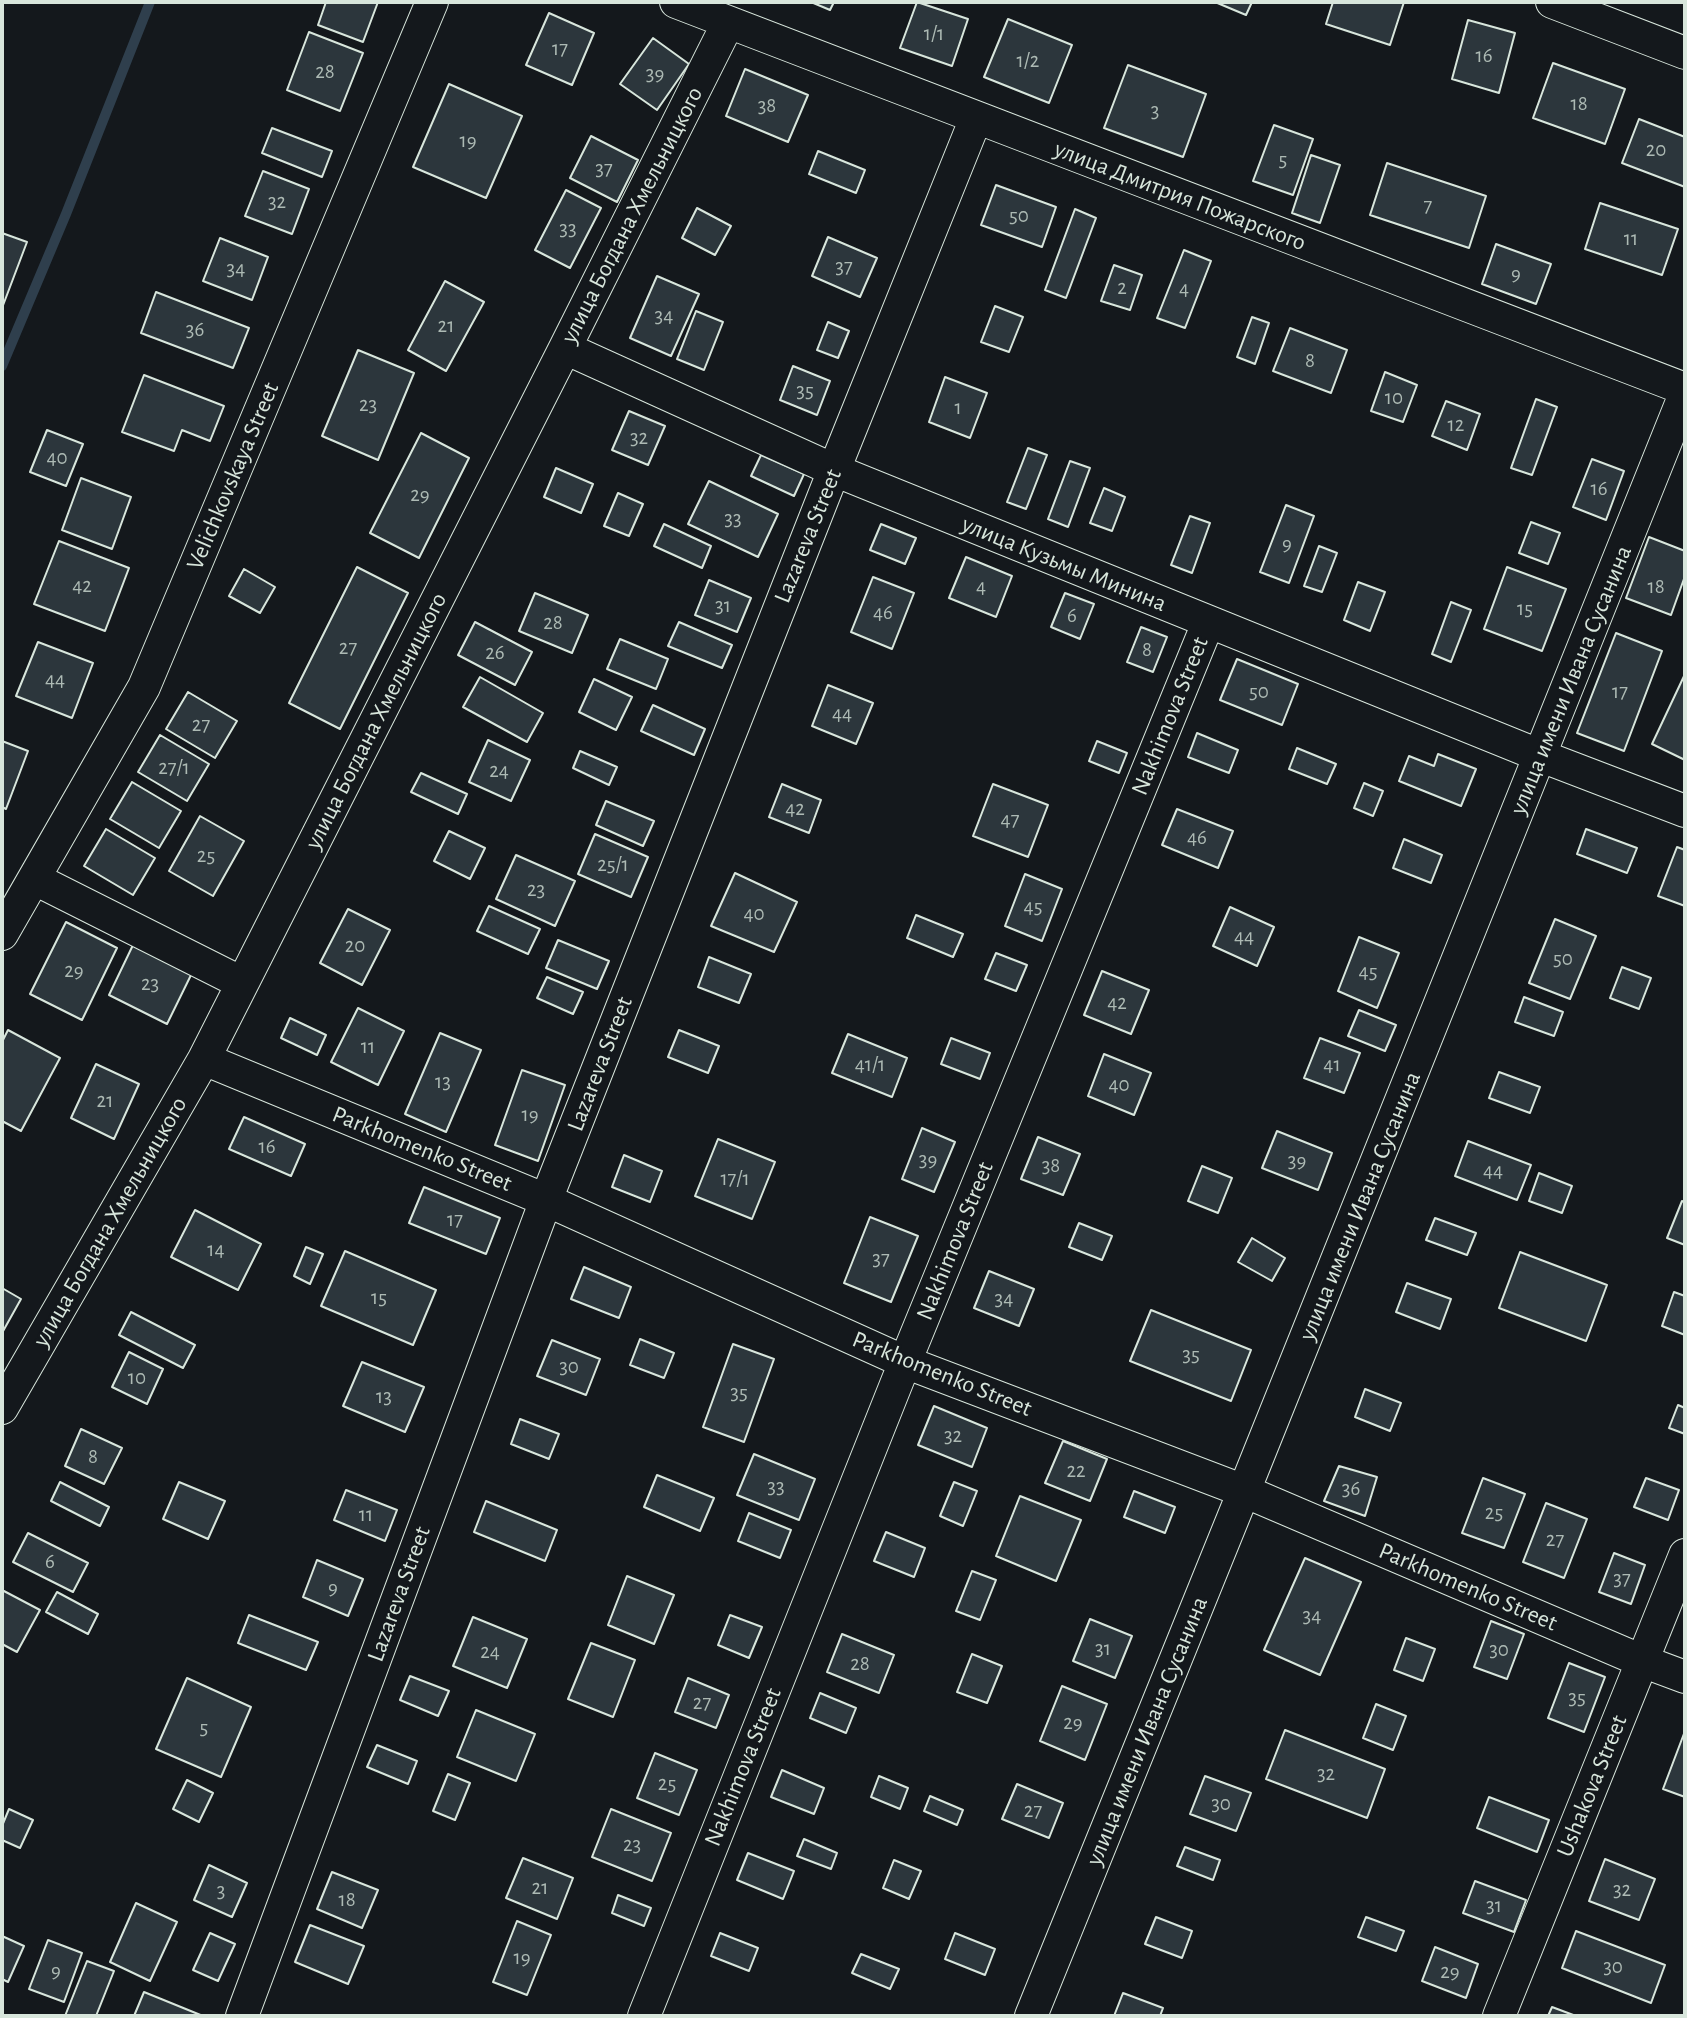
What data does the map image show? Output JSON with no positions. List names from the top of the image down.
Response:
{
  "streets": {
    "street": [
      "улица Дмитрия Пожарского",
      "улица Богдана Хмельницкого",
      "Velichkovskaya Street",
      "Lazareva Street",
      "улица Кузьмы Минина",
      "улица имени Ивана Сусанина",
      "Nakhimova Street",
      "Parkhomenko Street",
      "Ushakova Street"
    ]
  },
  "crossings": [
    ["улица Дмитрия Пожарского", "улица Богдана Хмельницкого"],
    ["улица Дмитрия Пожарского", "Lazareva Street"],
    ["улица Дмитрия Пожарского", "улица имени Ивана Сусанина"],
    ["улица Богдана Хмельницкого", "улица Кузьмы Минина"],
    ["улица Богдана Хмельницкого", "Parkhomenko Street"],
    ["Lazareva Street", "улица Кузьмы Минина"],
    ["Lazareva Street", "Parkhomenko Street"],
    ["улица Кузьмы Минина", "улица имени Ивана Сусанина"],
    ["улица Кузьмы Минина", "Nakhimova Street"],
    ["улица имени Ивана Сусанина", "Parkhomenko Street"],
    ["Nakhimova Street", "Parkhomenko Street"],
    ["Parkhomenko Street", "Ushakova Street"]
  ],
  "house_numbers": [
    "1/1",
    "17",
    "16",
    "1/2",
    "28",
    "39",
    "18",
    "38",
    "3",
    "19",
    "20",
    "5",
    "37",
    "32",
    "7",
    "50",
    "33",
    "11",
    "37",
    "34",
    "9",
    "2",
    "4",
    "34",
    "21",
    "36",
    "8",
    "35",
    "10",
    "23",
    "1",
    "12",
    "32",
    "40",
    "16",
    "29",
    "33",
    "9",
    "42",
    "4",
    "18",
    "31",
    "15",
    "46",
    "6",
    "28",
    "27",
    "8",
    "26",
    "44",
    "50",
    "17",
    "44",
    "27",
    "27/1",
    "24",
    "42",
    "47",
    "46",
    "25",
    "25/1",
    "23",
    "45",
    "40",
    "44",
    "20",
    "50",
    "29",
    "45",
    "23",
    "42",
    "11",
    "41/1",
    "41",
    "13",
    "40",
    "21",
    "19",
    "16",
    "39",
    "39",
    "38",
    "44",
    "17/1",
    "17",
    "14",
    "37",
    "15",
    "34",
    "35",
    "30",
    "10",
    "35",
    "13",
    "32",
    "8",
    "22",
    "33",
    "36",
    "25",
    "11",
    "27",
    "6",
    "37",
    "9",
    "34",
    "31",
    "30",
    "24",
    "28",
    "35",
    "27",
    "29",
    "5",
    "32",
    "25",
    "30",
    "27",
    "23",
    "21",
    "32",
    "3",
    "18",
    "31",
    "19",
    "30",
    "9",
    "29"
  ]
}
